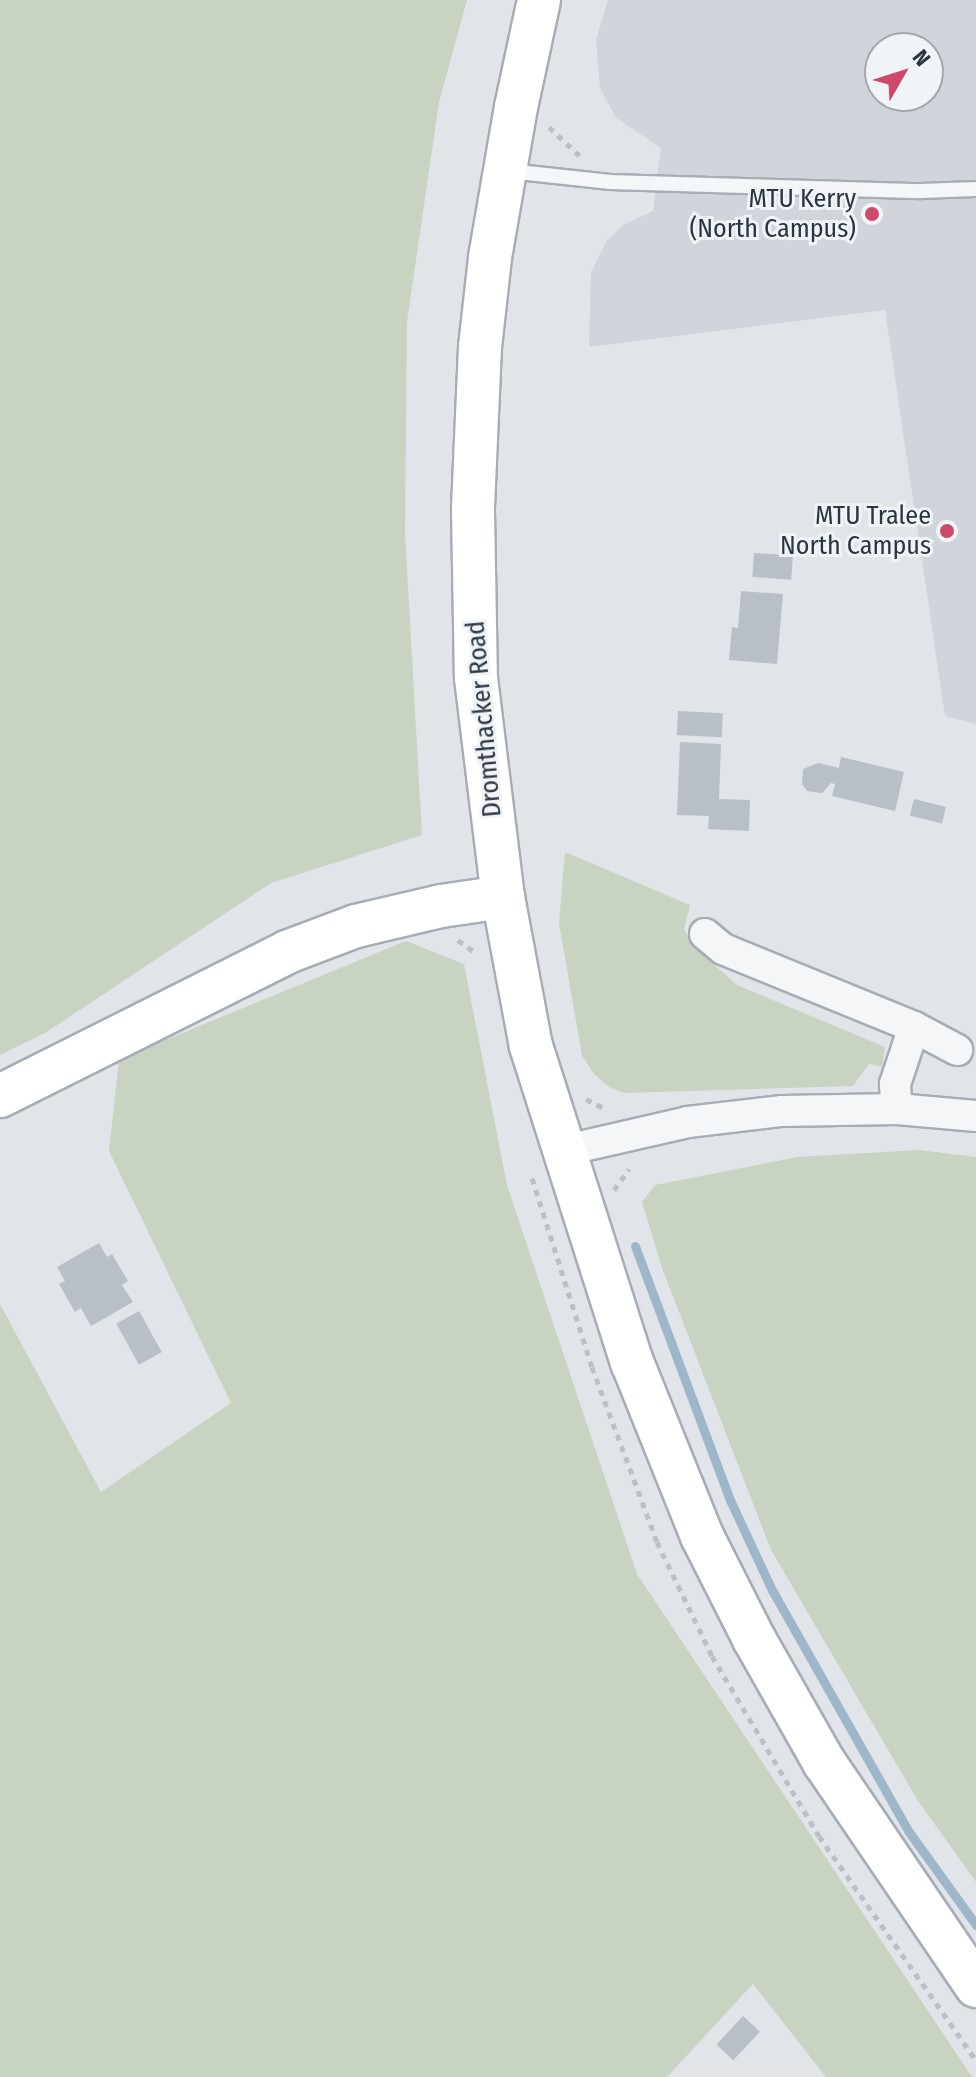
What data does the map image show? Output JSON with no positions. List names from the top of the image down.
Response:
{
  "streets": {
    "street": ["Dromthacker Road"]
  },
  "places": ["MTU Kerry (North Campus)", "MTU Tralee North Campus"],
  "north": "top right"
}
